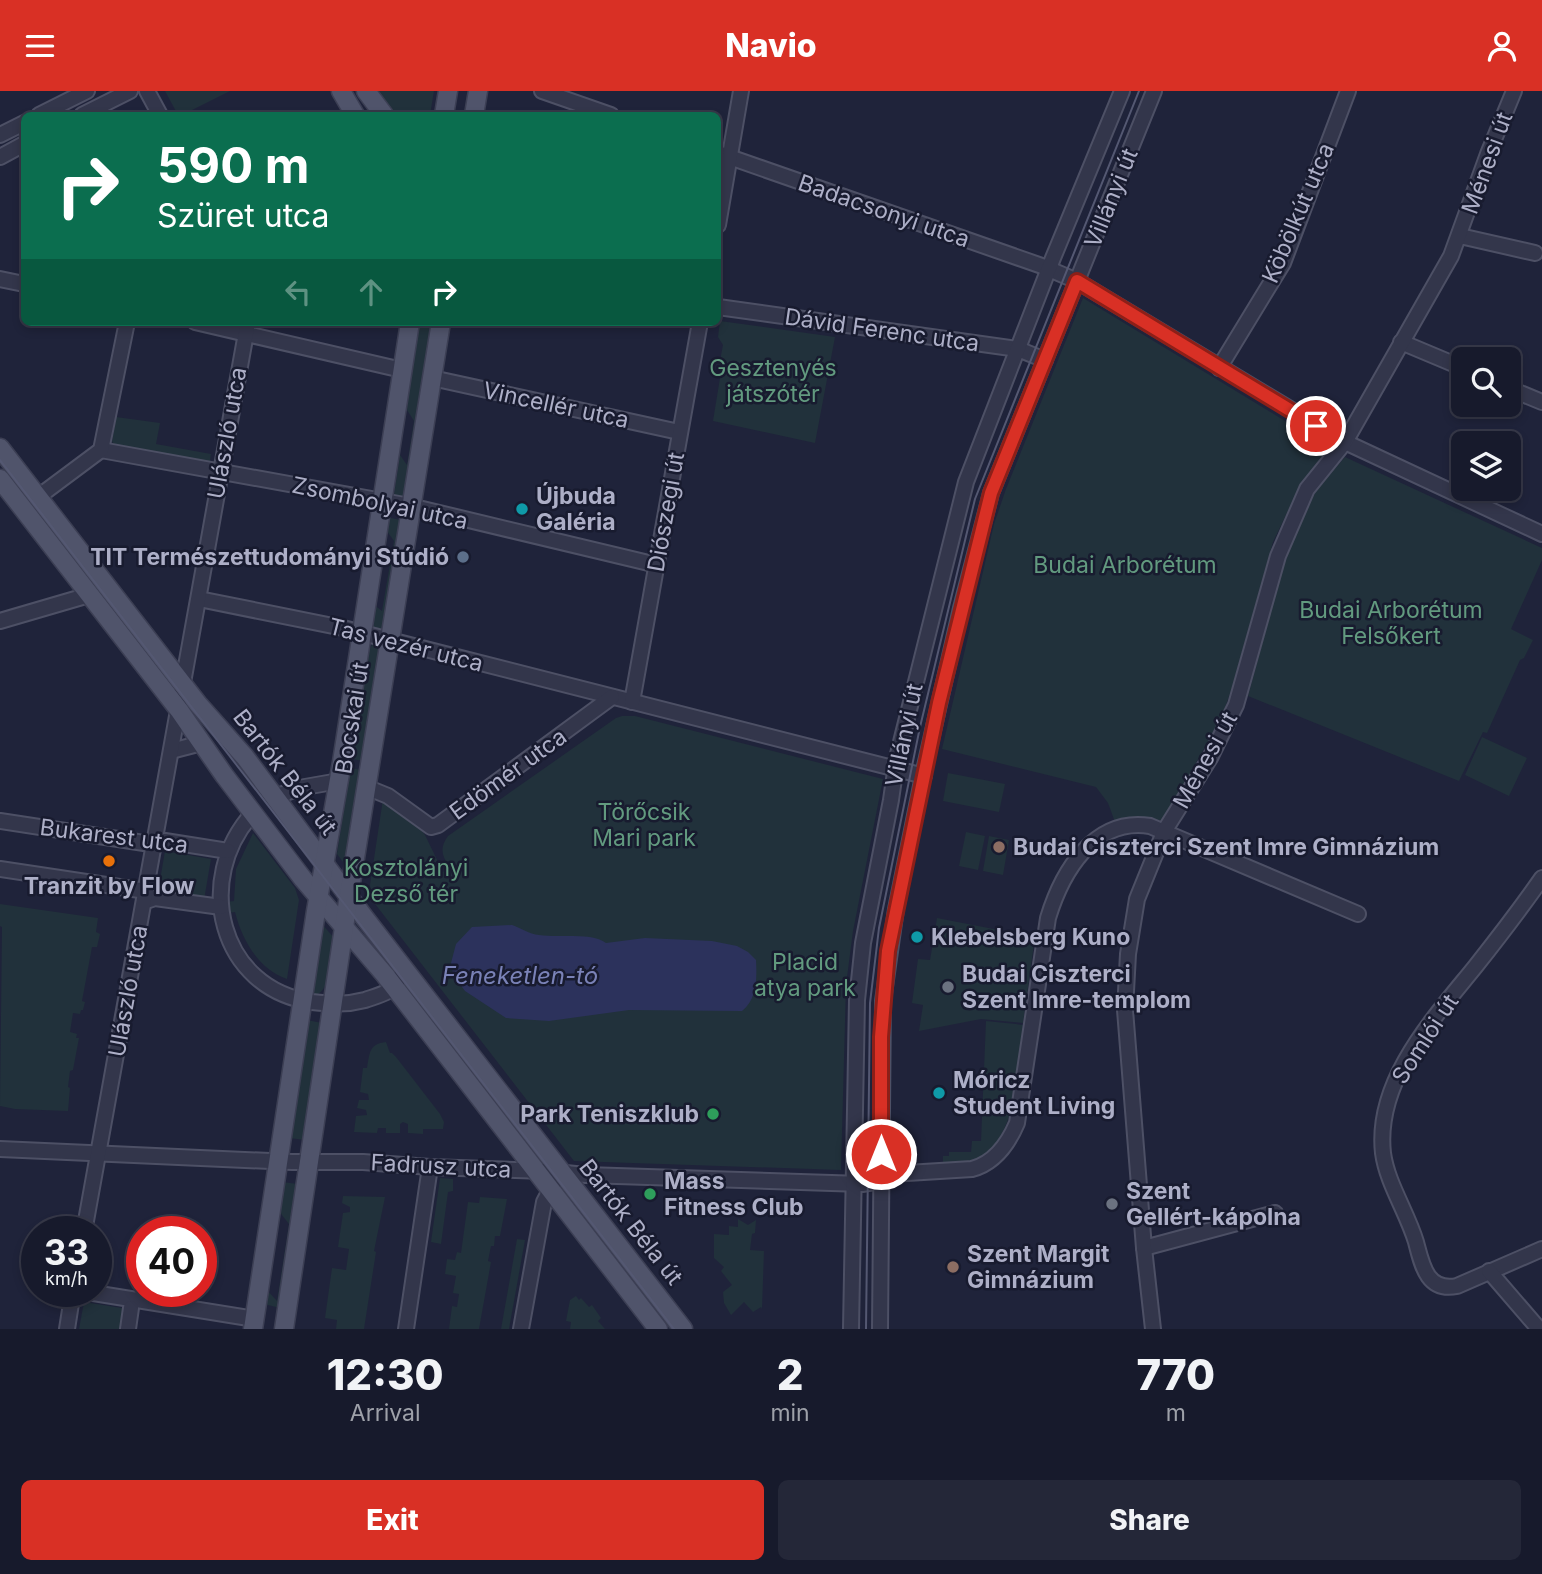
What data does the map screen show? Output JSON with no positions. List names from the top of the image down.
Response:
{
  "streets": {
    "main road": ["Bocskai út", "Bartók Béla út"],
    "street": [
      "Ménesi út",
      "Villányi út",
      "Badacsonyi utca",
      "Köbölkút utca",
      "Dávid Ferenc utca",
      "Vincellér utca",
      "Ulászló utca",
      "Zsombolyai utca",
      "Diószegi út",
      "Tas vezér utca",
      "Edömér utca",
      "Bukarest utca",
      "Somlói út",
      "Fadrusz utca"
    ]
  },
  "crossings": [
    ["Ménesi út", "Badacsonyi utca"],
    ["Ménesi út", "Fadrusz utca"],
    ["Villányi út", "Badacsonyi utca"],
    ["Villányi út", "Dávid Ferenc utca"],
    ["Villányi út", "Fadrusz utca"],
    ["Badacsonyi utca", "Köbölkút utca"],
    ["Vincellér utca", "Diószegi út"],
    ["Vincellér utca", "Bocskai út"],
    ["Ulászló utca", "Zsombolyai utca"],
    ["Ulászló utca", "Tas vezér utca"],
    ["Ulászló utca", "Bartók Béla út"],
    ["Ulászló utca", "Bukarest utca"],
    ["Ulászló utca", "Fadrusz utca"],
    ["Zsombolyai utca", "Diószegi út"],
    ["Zsombolyai utca", "Bocskai út"],
    ["Diószegi út", "Tas vezér utca"],
    ["Tas vezér utca", "Bocskai út"],
    ["Tas vezér utca", "Edömér utca"],
    ["Bocskai út", "Bartók Béla út"],
    ["Bocskai út", "Edömér utca"],
    ["Bocskai út", "Fadrusz utca"],
    ["Bartók Béla út", "Fadrusz utca"]
  ],
  "water": ["Feneketlen-tó"],
  "parks": [
    "Gesztenyés játszótér",
    "Budai Arborétum",
    "Budai Arborétum Felsőkert",
    "Törőcsik Mari park",
    "Kosztolányi Dezső tér",
    "Placid atya park"
  ],
  "places": [
    "Újbuda Galéria",
    "TIT Természettudományi Stúdió",
    "Budai Ciszterci Szent Imre Gimnázium",
    "Tranzit by Flow",
    "Klebelsberg Kuno",
    "Budai Ciszterci Szent Imre-templom",
    "Móricz Student Living",
    "Park Teniszklub",
    "Mass Fitness Club",
    "Szent Gellért-kápolna",
    "Szent Margit Gimnázium"
  ],
  "page": {
    "header": "Navio",
    "turn": ["590 m", "Szüret utca"],
    "speed": "33 km/h",
    "limit": "40",
    "eta": [
      "12:30",
      "Arrival",
      "2",
      "min",
      "770",
      "m"
    ],
    "buttons": ["Exit", "Share"]
  }
}
